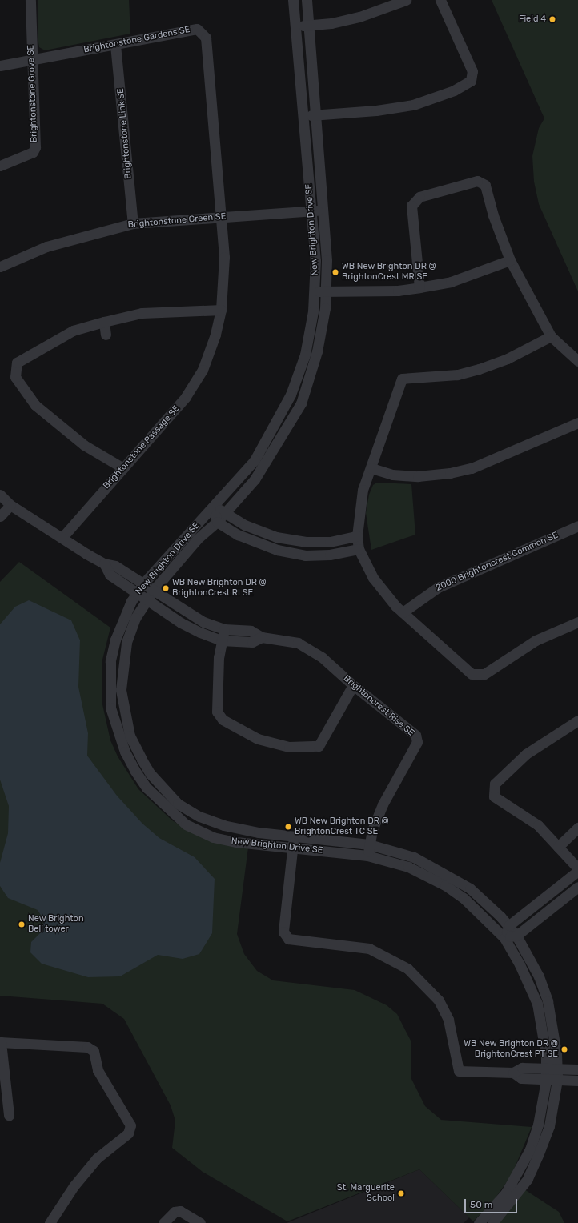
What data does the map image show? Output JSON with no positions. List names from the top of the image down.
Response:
{
  "streets": {
    "street": [
      "Brightonstone Gardens SE",
      "Brightonstone Grove SE",
      "Brightonstone Link SE",
      "Brightonstone Green SE",
      "New Brighton Drive SE",
      "Brightonstone Passage SE",
      "2000 Brightoncrest Common SE",
      "Brightoncrest Rise SE"
    ]
  },
  "crossings": [
    ["Brightonstone Gardens SE", "Brightonstone Grove SE"],
    ["Brightonstone Gardens SE", "Brightonstone Link SE"],
    ["Brightonstone Gardens SE", "Brightonstone Green SE"],
    ["Brightonstone Gardens SE", "Brightonstone Passage SE"],
    ["Brightonstone Link SE", "Brightonstone Green SE"],
    ["Brightonstone Green SE", "New Brighton Drive SE"],
    ["Brightonstone Green SE", "Brightonstone Passage SE"],
    ["New Brighton Drive SE", "Brightoncrest Rise SE"]
  ],
  "places": [
    "Field 4",
    "WB New Brighton DR @ BrightonCrest MR SE",
    "WB New Brighton DR @ BrightonCrest RI SE",
    "WB New Brighton DR @ BrightonCrest TC SE",
    "New Brighton Bell tower",
    "WB New Brighton DR @ BrightonCrest PT SE",
    "St. Marguerite School"
  ],
  "scale_bar": "50 m"
}
